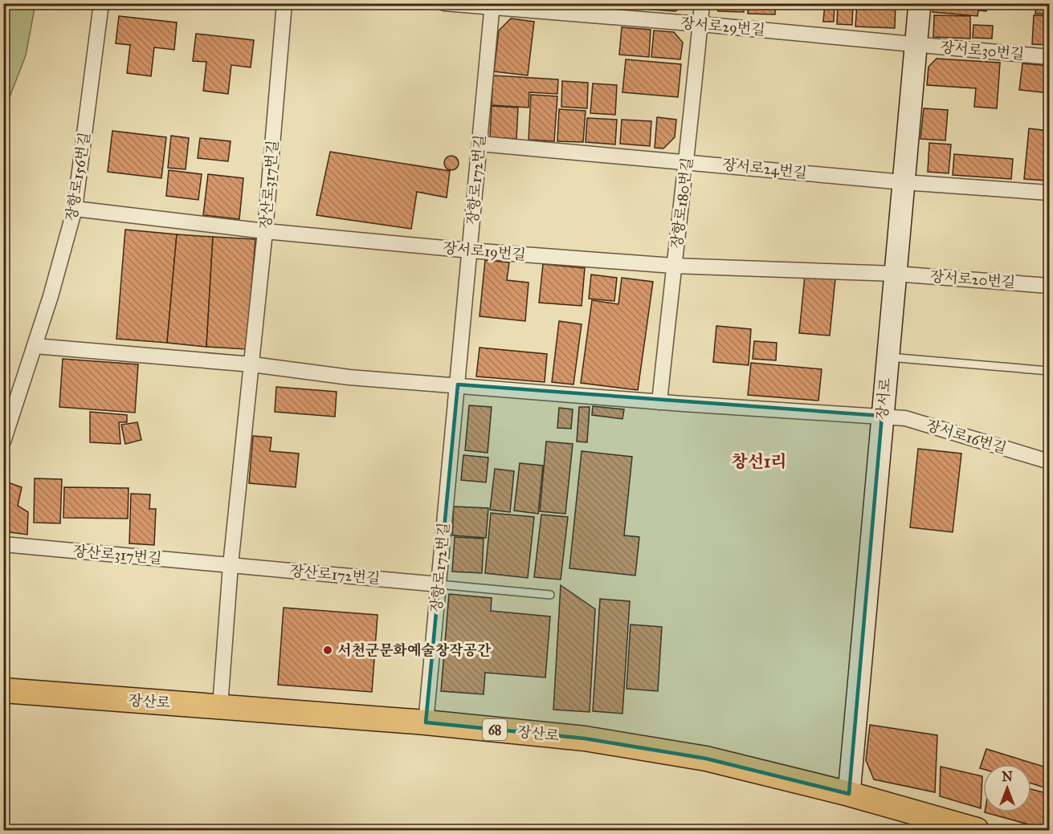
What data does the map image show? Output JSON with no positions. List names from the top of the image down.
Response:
{
  "streets": {
    "main road": ["장서로", "장산로", "68"],
    "street": [
      "장서로29번길",
      "장서로30번길",
      "장서로24번길",
      "장항로156번길",
      "장항로172번길",
      "장산로317번길",
      "장항로180번길",
      "장서로19번길",
      "장서로20번길",
      "장서로16번길",
      "장산로172번길"
    ]
  },
  "crossings": [
    ["장서로29번길", "장서로30번길"],
    ["장서로29번길", "장항로172번길"],
    ["장서로29번길", "장항로180번길"],
    ["장서로29번길", "장서로"],
    ["장서로30번길", "장서로"],
    ["장서로24번길", "장항로172번길"],
    ["장서로24번길", "장항로180번길"],
    ["장서로24번길", "장서로"],
    ["장항로156번길", "장서로19번길"],
    ["장항로172번길", "장서로19번길"],
    ["장항로172번길", "장서로16번길"],
    ["장항로172번길", "장산로172번길"],
    ["장항로172번길", "장산로"],
    ["장산로317번길", "장서로19번길"],
    ["장산로317번길", "장산로172번길"],
    ["장산로317번길", "장산로"],
    ["장항로180번길", "장서로19번길"],
    ["장항로180번길", "장서로16번길"],
    ["장서로19번길", "장서로20번길"],
    ["장서로19번길", "장서로"],
    ["장서로20번길", "장서로"],
    ["장서로", "장서로16번길"],
    ["장서로", "장산로"]
  ],
  "districts": ["창선1리"],
  "places": ["서천군문화예술창작공간"],
  "north": "top"
}
